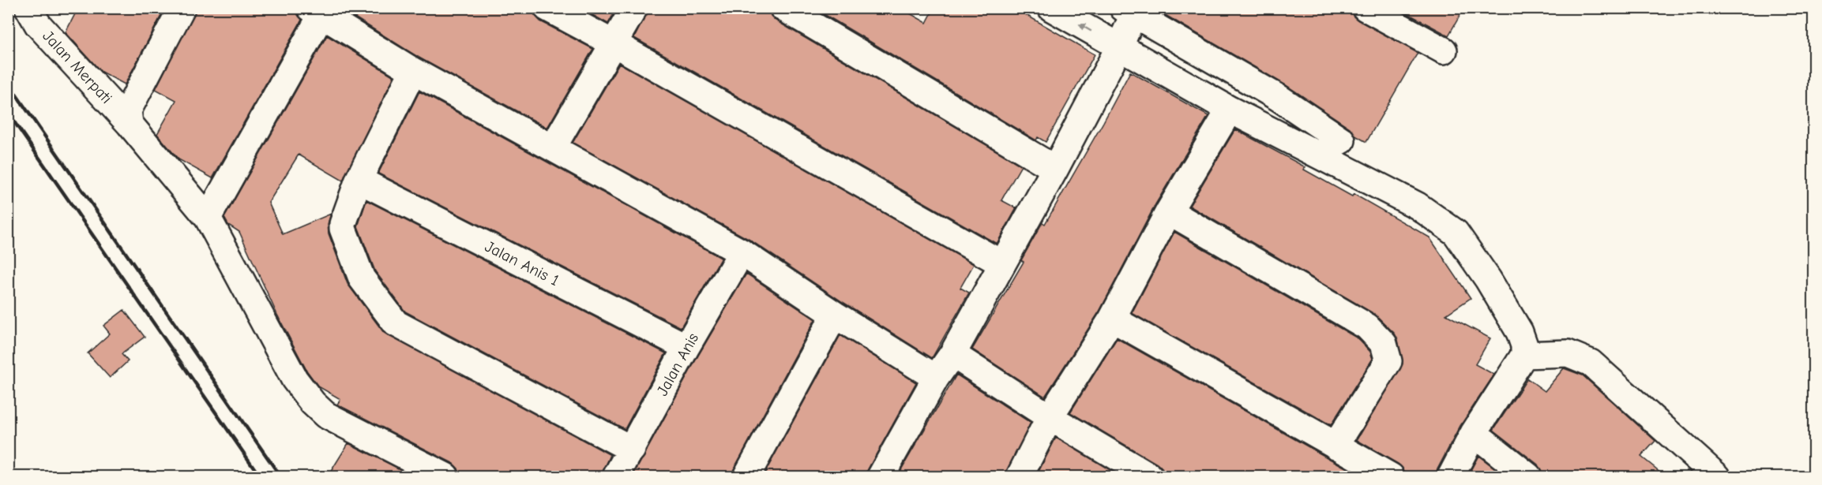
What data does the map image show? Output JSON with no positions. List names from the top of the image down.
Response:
{
  "streets": {
    "street": ["Jalan Merpati", "Jalan Anis 1", "Jalan Anis"]
  },
  "crossings": [
    ["Jalan Anis 1", "Jalan Anis"]
  ]
}
